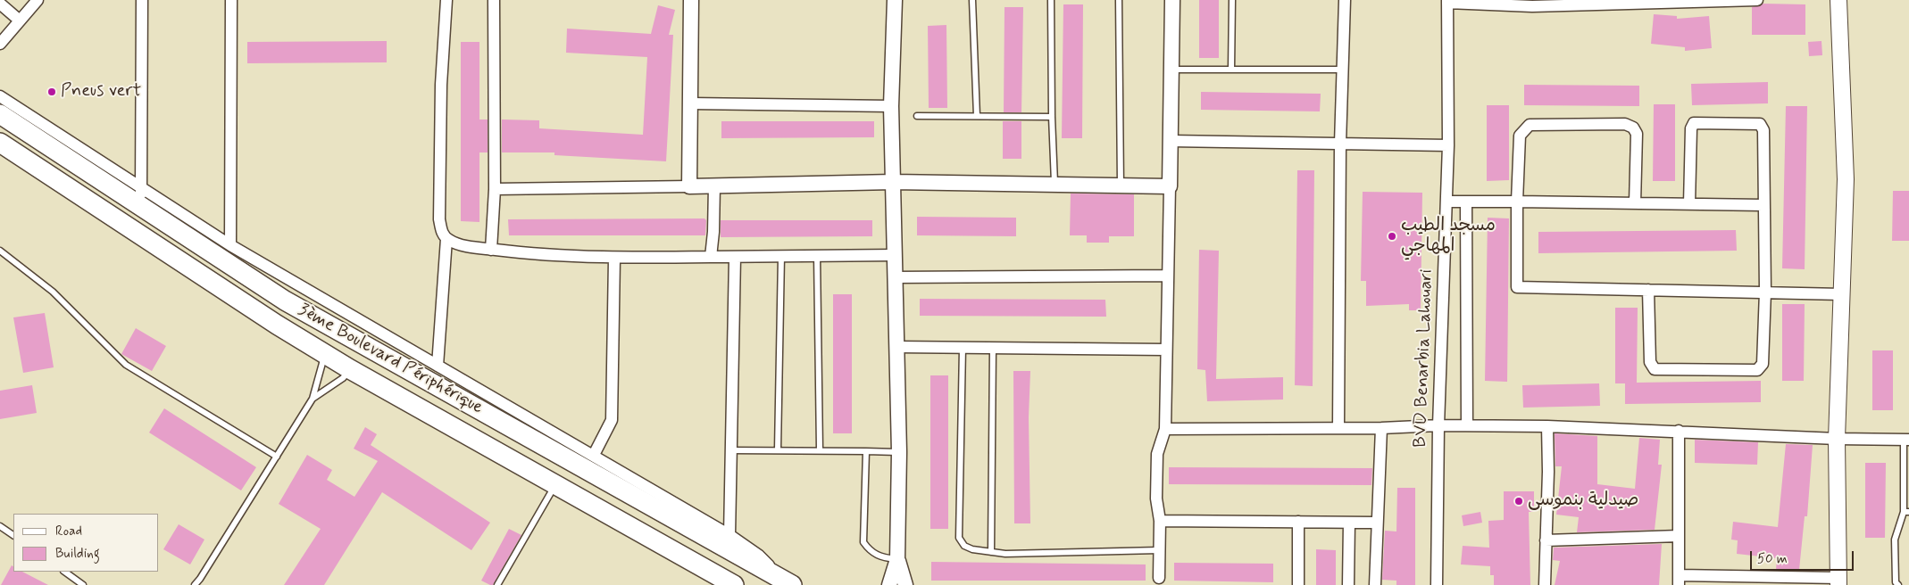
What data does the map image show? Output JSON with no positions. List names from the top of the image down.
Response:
{
  "streets": {
    "highway": ["3ème Boulevard Périphérique"],
    "street": ["BVD Benarbia Lahouari"]
  },
  "places": ["Pneus vert", "مسجد الطيب المهاجي", "صيدلية بنموسى"],
  "legend": ["Road", "Building"],
  "scale_bar": "50 m"
}
